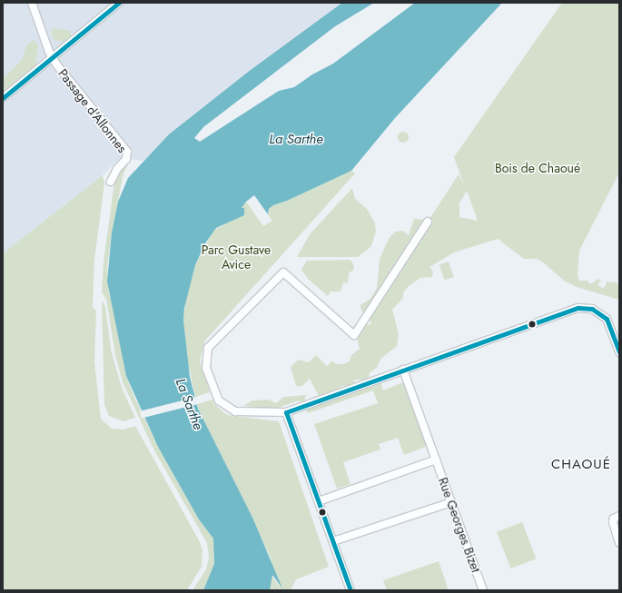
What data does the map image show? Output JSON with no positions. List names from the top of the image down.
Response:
{
  "streets": {
    "street": ["Passage d'Allonnes", "Rue Georges Bizet"]
  },
  "districts": ["CHAOUÉ"],
  "water": ["La Sarthe"],
  "parks": ["Bois de Chaoué", "Parc Gustave Avice"]
}
